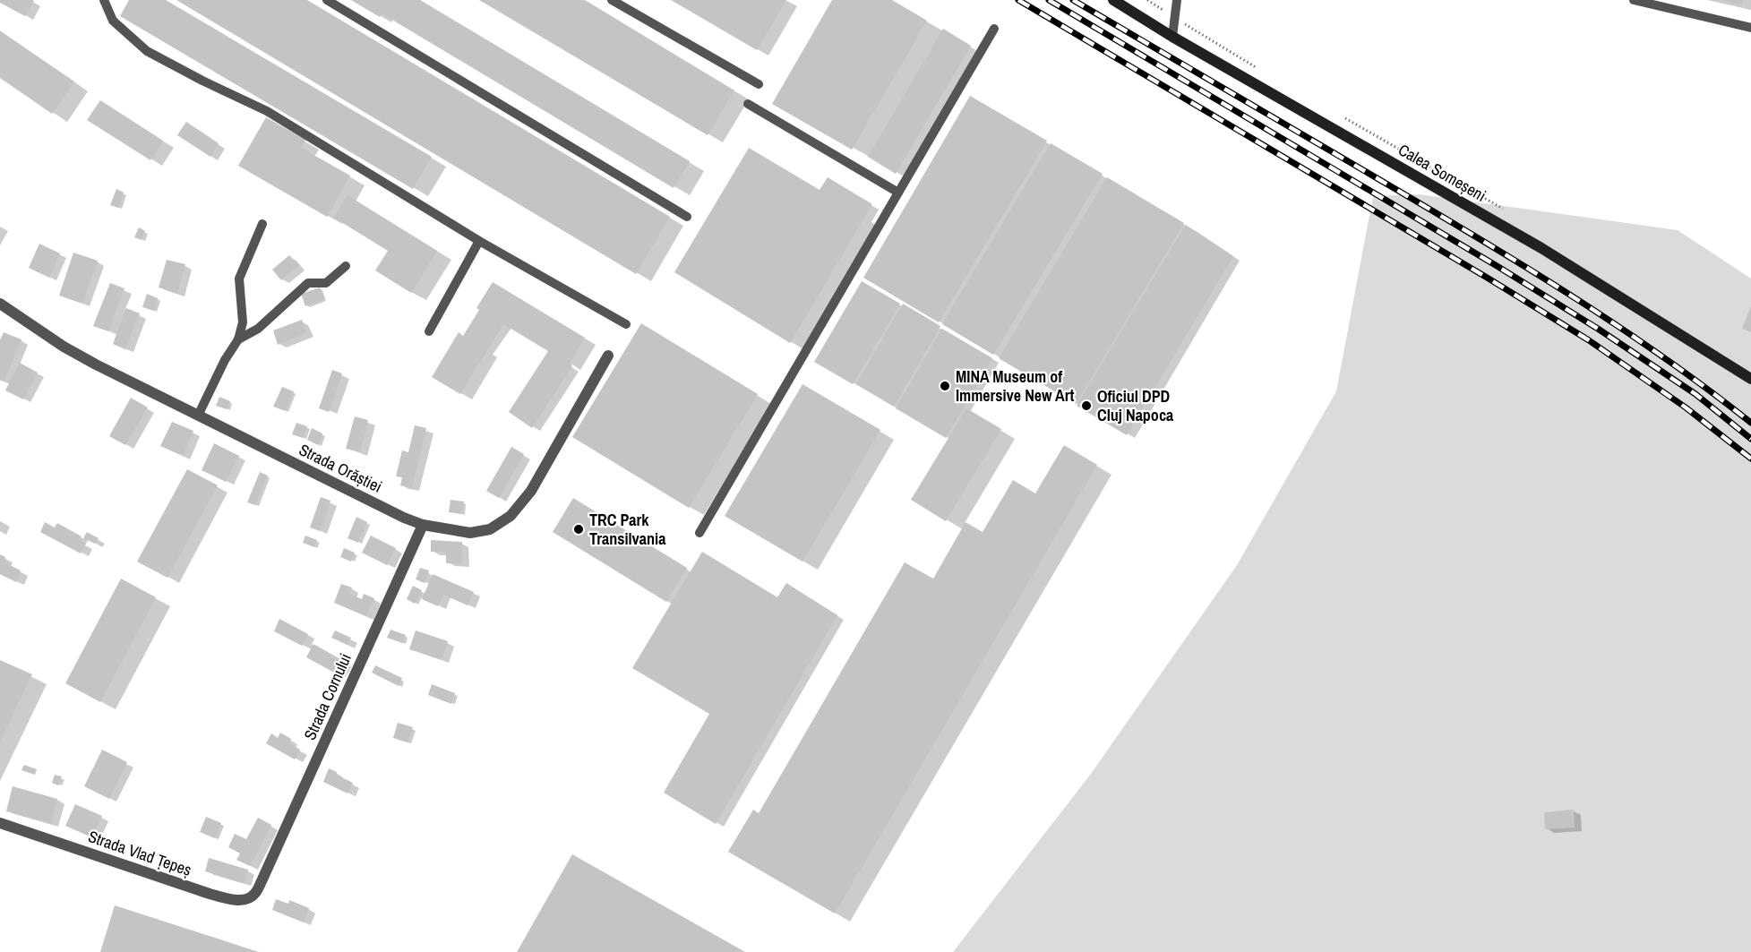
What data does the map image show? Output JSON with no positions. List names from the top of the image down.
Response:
{
  "streets": {
    "main road": ["Calea Someșeni"],
    "street": ["Strada Orăștiei", "Strada Cornului", "Strada Vlad Țepeș"]
  },
  "crossings": [
    ["Strada Orăștiei", "Strada Cornului"],
    ["Strada Cornului", "Strada Vlad Țepeș"]
  ],
  "places": ["MINA Museum of Immersive New Art", "Oficiul DPD Cluj Napoca", "TRC Park Transilvania"]
}
